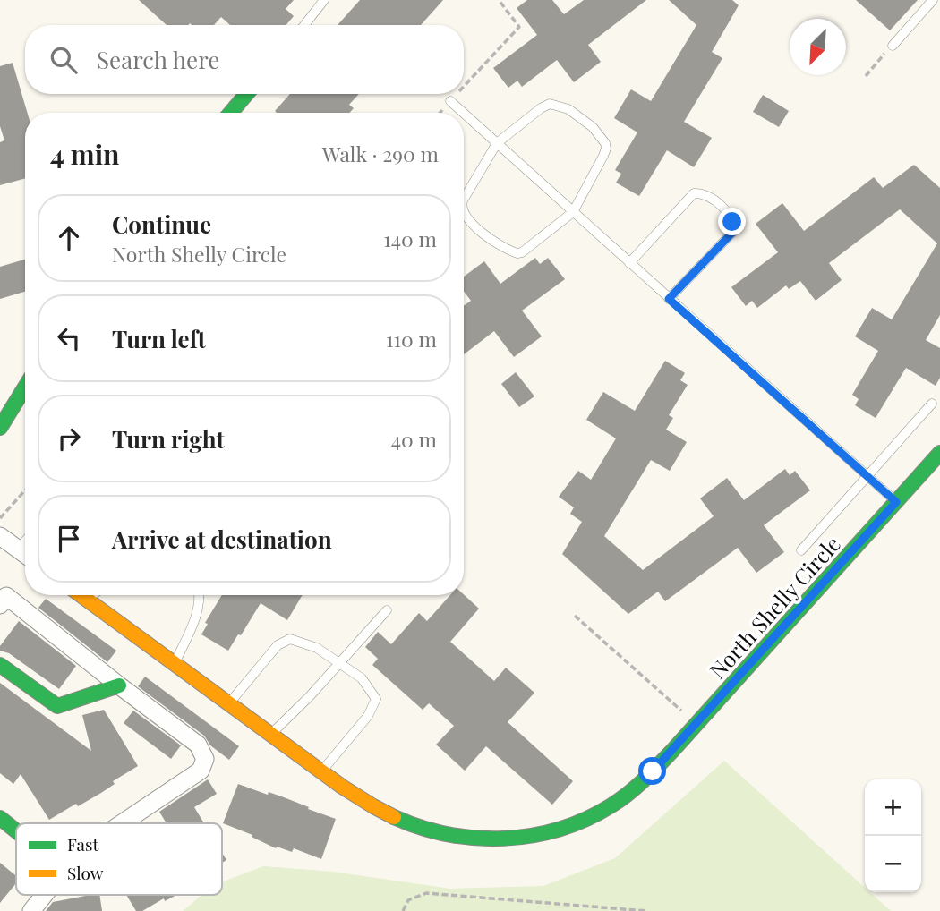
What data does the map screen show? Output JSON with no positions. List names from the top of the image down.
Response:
{
  "streets": {
    "street": ["North Shelly Circle"]
  },
  "legend": ["Fast", "Slow"],
  "north": "bottom left",
  "page": {
    "search": "Search here",
    "heading": ["4 min", "Walk · 290 m"],
    "list": [
      ["Continue", "North Shelly Circle", "140 m"],
      ["Turn left", "110 m"],
      ["Turn right", "40 m"],
      "Arrive at destination"
    ],
    "map_buttons": ["+", "−"]
  }
}
